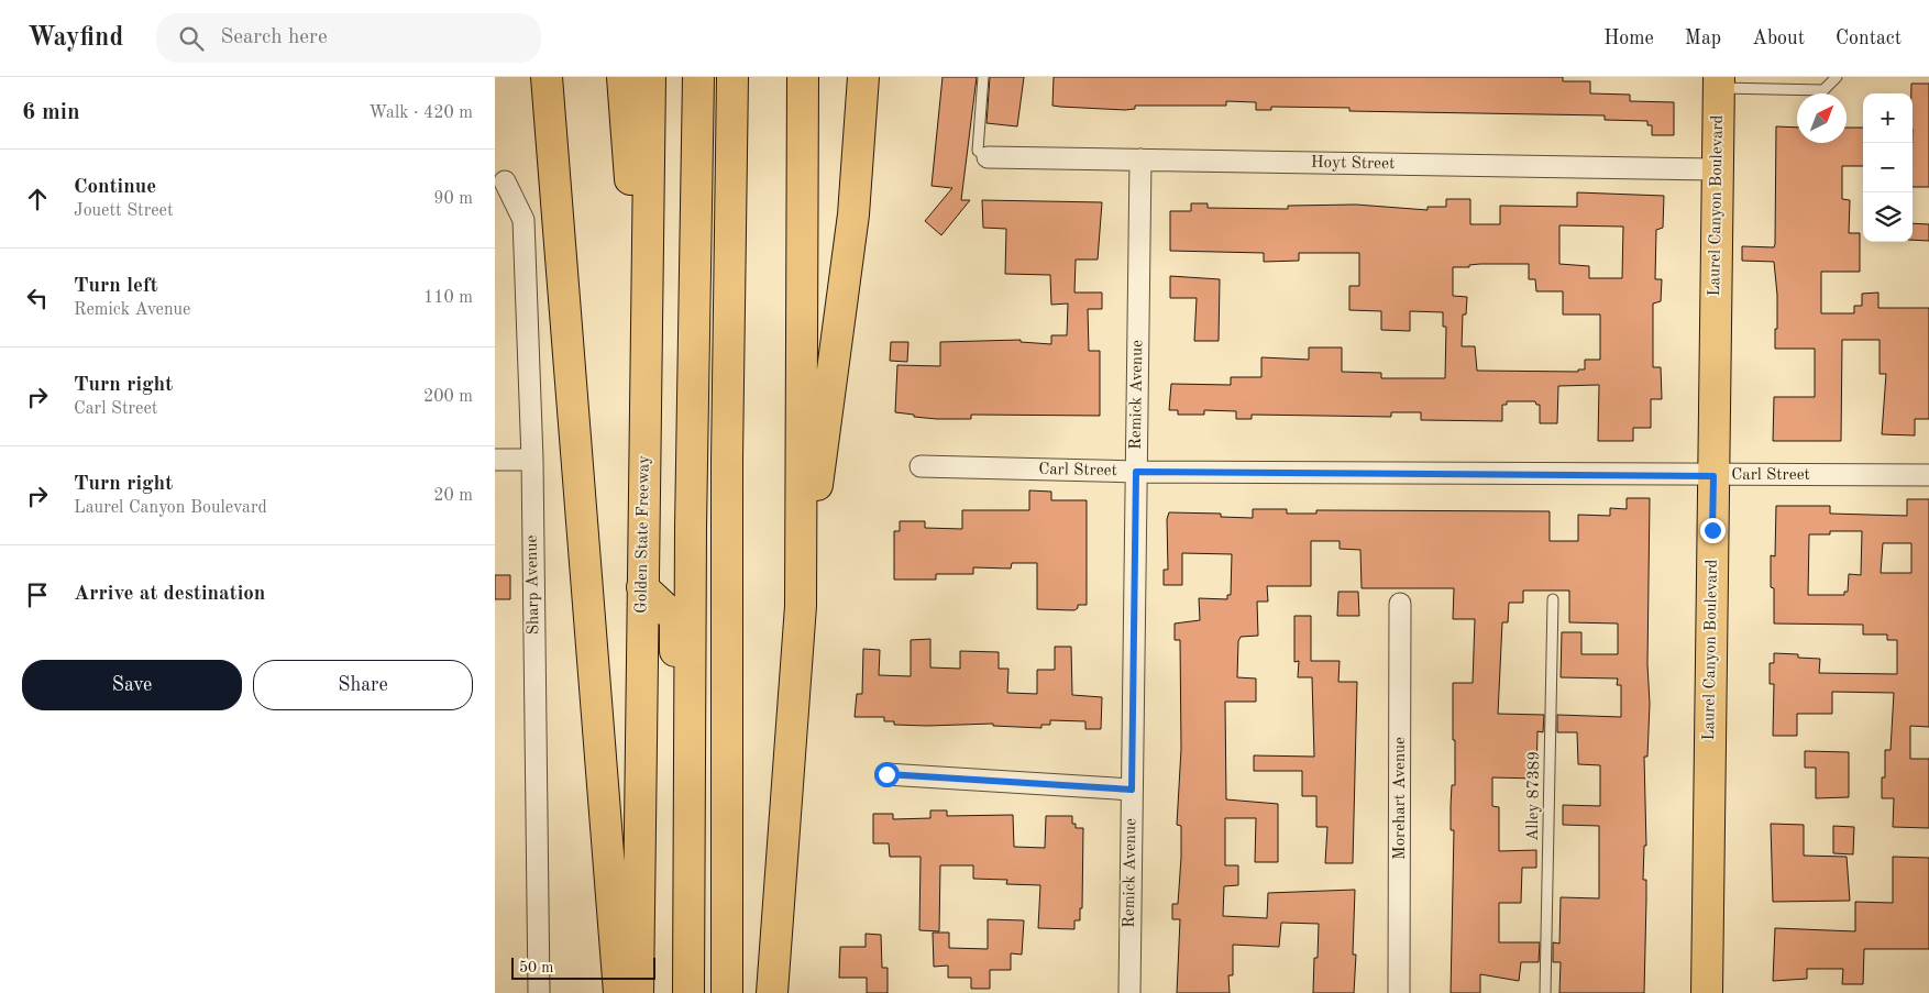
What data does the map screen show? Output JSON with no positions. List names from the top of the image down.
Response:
{
  "streets": {
    "main road": ["Laurel Canyon Boulevard", "Golden State Freeway"],
    "street": [
      "Hoyt Street",
      "Remick Avenue",
      "Carl Street",
      "Sharp Avenue",
      "Morehart Avenue"
    ],
    "lane": ["Alley 87389"]
  },
  "crossings": [
    ["Hoyt Street", "Laurel Canyon Boulevard"],
    ["Hoyt Street", "Remick Avenue"],
    ["Laurel Canyon Boulevard", "Carl Street"],
    ["Remick Avenue", "Carl Street"]
  ],
  "scale_bar": "50 m",
  "north": "top right",
  "page": {
    "header": "Wayfind",
    "search": "Search here",
    "nav": [
      "Home",
      "Map",
      "About",
      "Contact"
    ],
    "heading": ["6 min", "Walk · 420 m"],
    "map_buttons": ["+", "−"],
    "list": [
      ["Continue", "Jouett Street", "90 m"],
      ["Turn left", "Remick Avenue", "110 m"],
      ["Turn right", "Carl Street", "200 m"],
      ["Turn right", "Laurel Canyon Boulevard", "20 m"],
      "Arrive at destination"
    ],
    "buttons": ["Save", "Share"],
    "scale": "50 m"
  }
}
